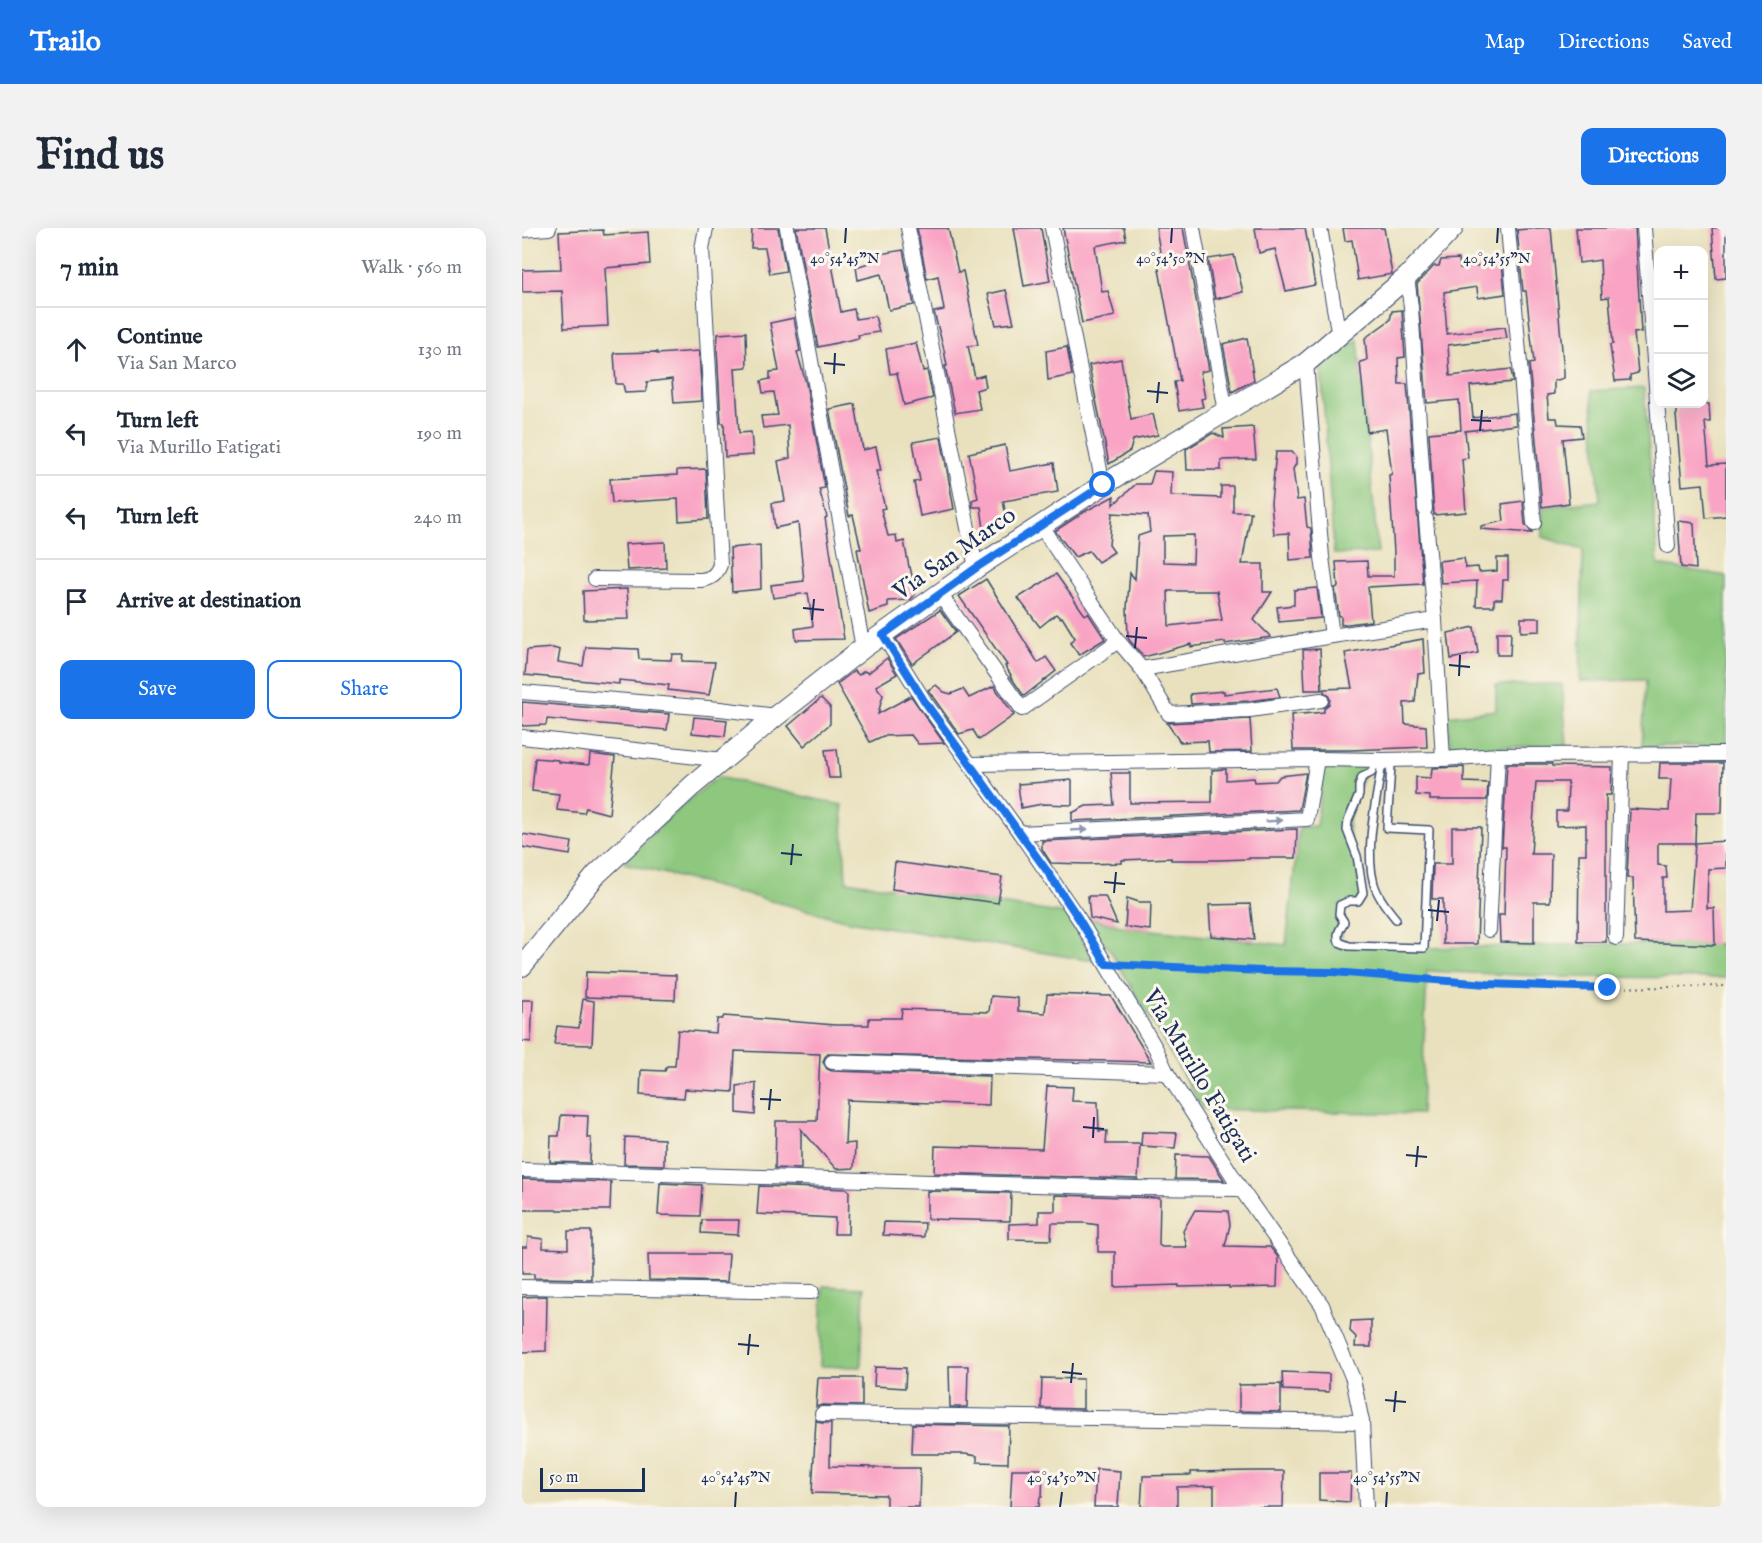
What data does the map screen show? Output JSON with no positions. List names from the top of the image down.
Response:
{
  "streets": {
    "main road": ["Via San Marco"],
    "street": ["Via Murillo Fatigati"]
  },
  "crossings": [
    ["Via San Marco", "Via Murillo Fatigati"]
  ],
  "scale_bar": "50 m",
  "page": {
    "header": "Trailo",
    "nav": ["Map", "Directions", "Saved"],
    "buttons": [
      "Directions",
      ["Save", "Share"]
    ],
    "title": "Find us",
    "heading": ["7 min", "Walk · 560 m"],
    "map_buttons": ["+", "−"],
    "list": [
      ["Continue", "Via San Marco", "130 m"],
      ["Turn left", "Via Murillo Fatigati", "190 m"],
      ["Turn left", "240 m"],
      "Arrive at destination"
    ],
    "scale": "50 m"
  },
  "coordinates": ["40°54'45\"N", "40°54'50\"N", "40°54'55\"N"]
}
